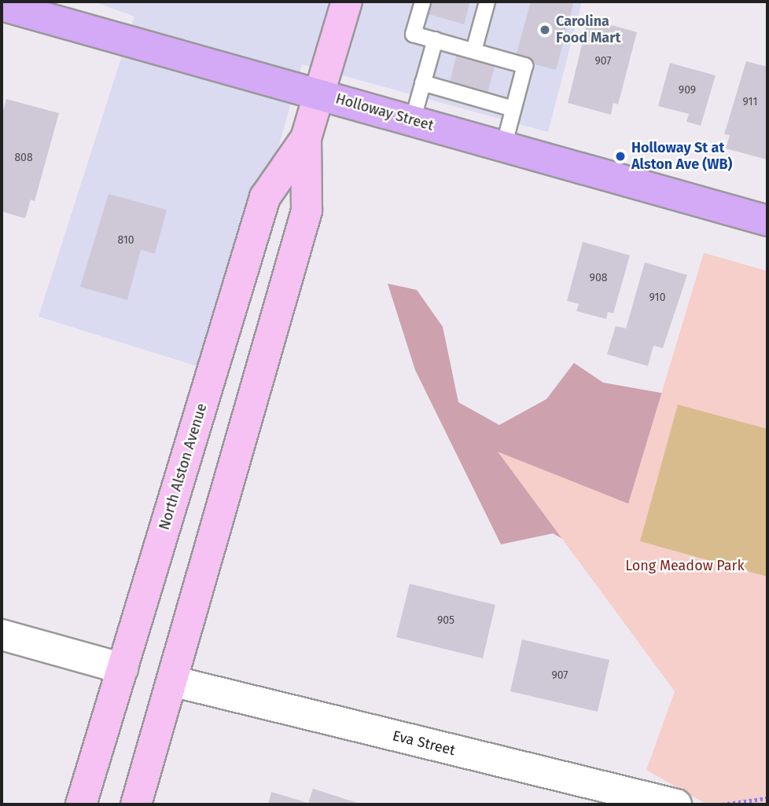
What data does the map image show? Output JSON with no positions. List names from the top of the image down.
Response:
{
  "streets": {
    "main road": ["Holloway Street", "North Alston Avenue"],
    "street": ["Eva Street"]
  },
  "crossings": [
    ["Holloway Street", "North Alston Avenue"],
    ["North Alston Avenue", "Eva Street"]
  ],
  "parks": ["Long Meadow Park"],
  "places": ["Carolina Food Mart", "Holloway St at Alston Ave (WB)"],
  "house_numbers": [
    "907",
    "909",
    "911",
    "808",
    "810",
    "908",
    "910",
    "905",
    "907"
  ]
}
